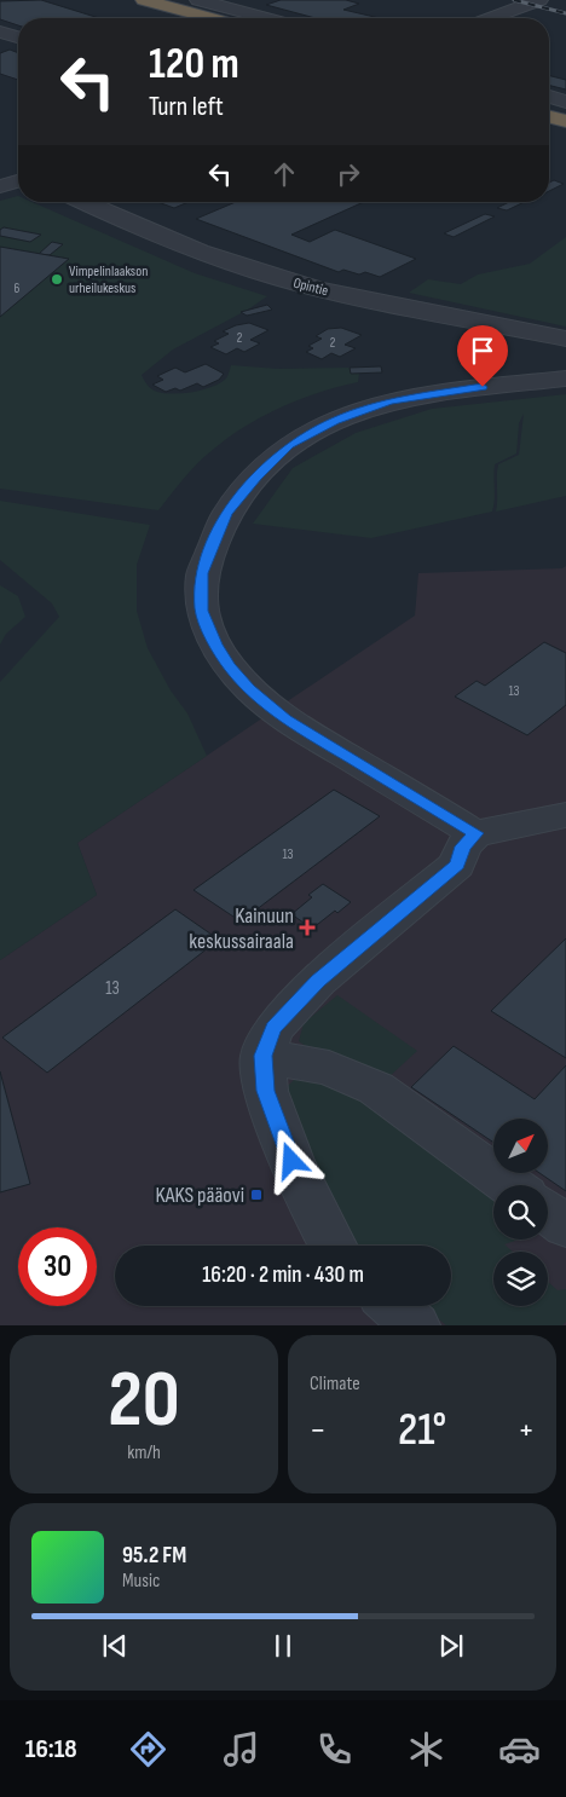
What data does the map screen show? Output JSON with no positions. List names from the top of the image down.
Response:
{
  "streets": {
    "street": ["Opintie"]
  },
  "places": {
    "other": ["Vimpelinlaakson urheilukeskus"],
    "health": ["Kainuun keskussairaala"],
    "transit": ["KAKS pääovi"]
  },
  "house_numbers": [
    "6",
    "2",
    "2",
    "13",
    "13",
    "13"
  ],
  "north": "top right",
  "page": {
    "turn": ["120 m", "Turn left"],
    "limit": "30",
    "trip": "16:20 · 2 min · 430 m",
    "tile": [
      ["20", "km/h"],
      "Climate"
    ],
    "heat": ["−", "21°", "+"],
    "song": ["95.2 FM", "Music"],
    "tabs": "16:18"
  }
}
